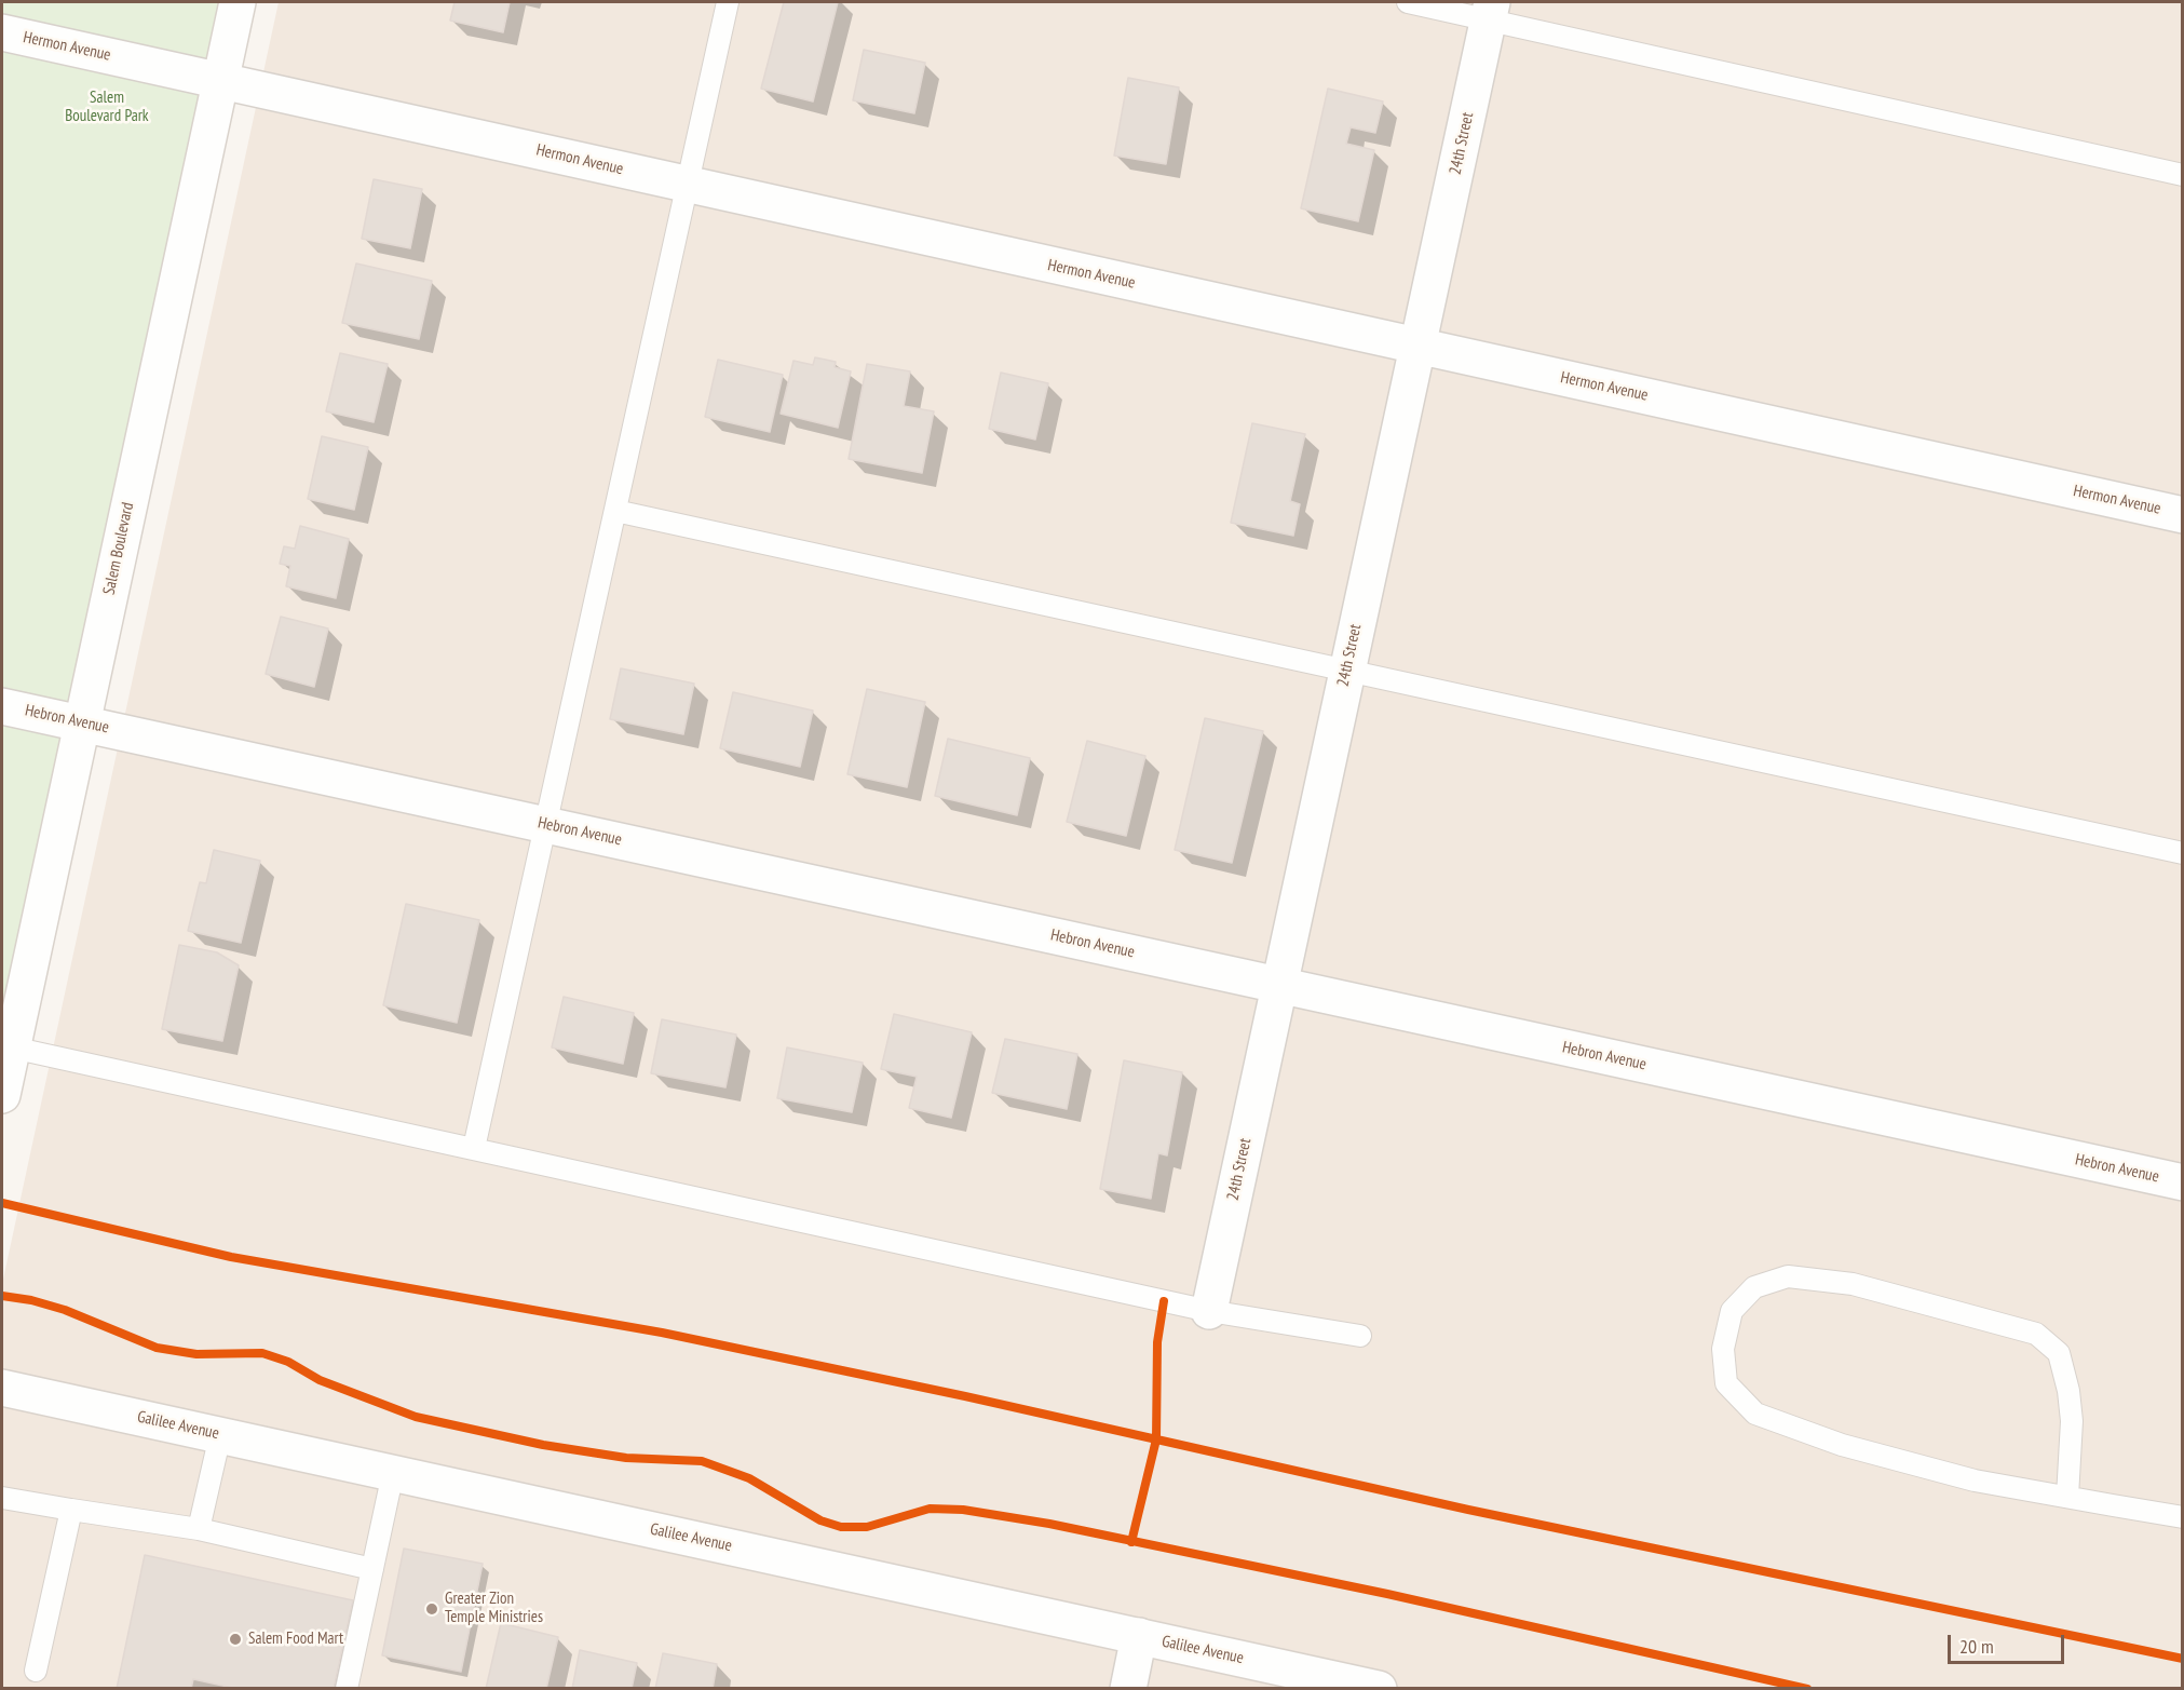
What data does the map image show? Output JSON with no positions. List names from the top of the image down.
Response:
{
  "streets": {
    "street": [
      "Hermon Avenue",
      "24th Street",
      "Salem Boulevard",
      "Hebron Avenue",
      "Galilee Avenue"
    ]
  },
  "crossings": [
    ["Hermon Avenue", "24th Street"],
    ["Hermon Avenue", "Salem Boulevard"],
    ["24th Street", "Hebron Avenue"],
    ["Salem Boulevard", "Hebron Avenue"]
  ],
  "parks": ["Salem Boulevard Park"],
  "places": ["Greater Zion Temple Ministries", "Salem Food Mart"],
  "scale_bar": "20 m"
}
